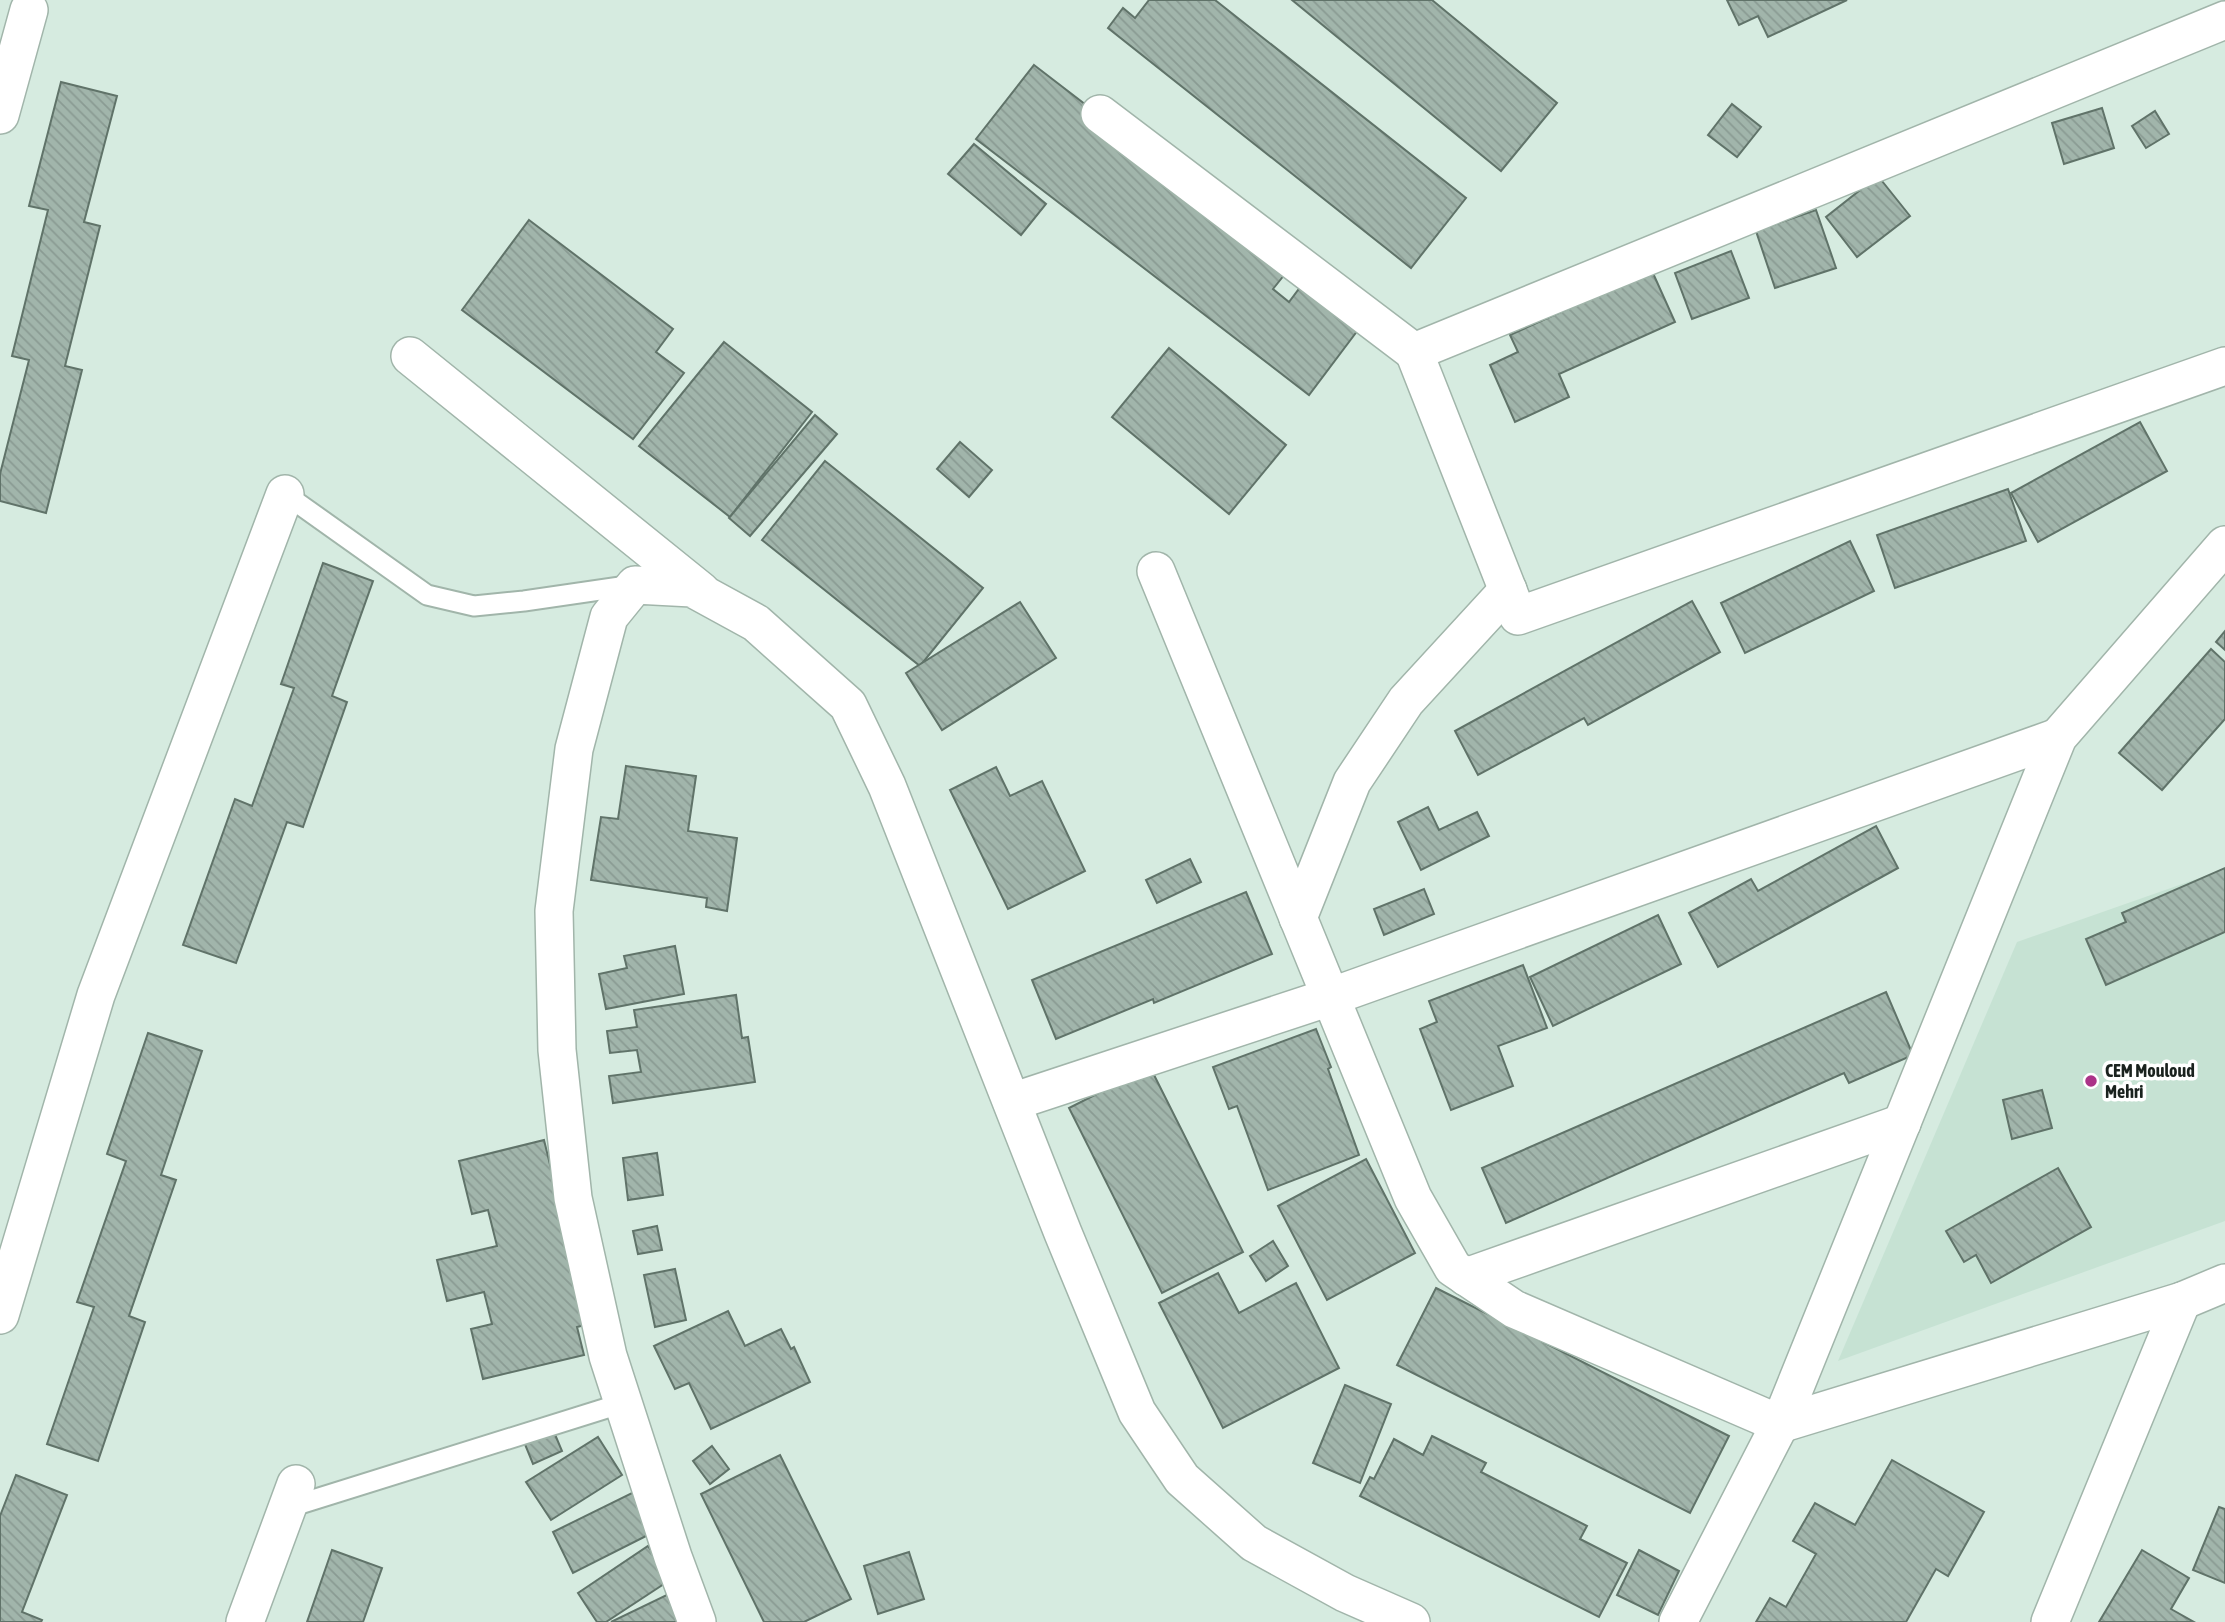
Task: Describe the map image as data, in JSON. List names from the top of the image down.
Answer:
{
  "places": ["CEM Mouloud Mehri"]
}
